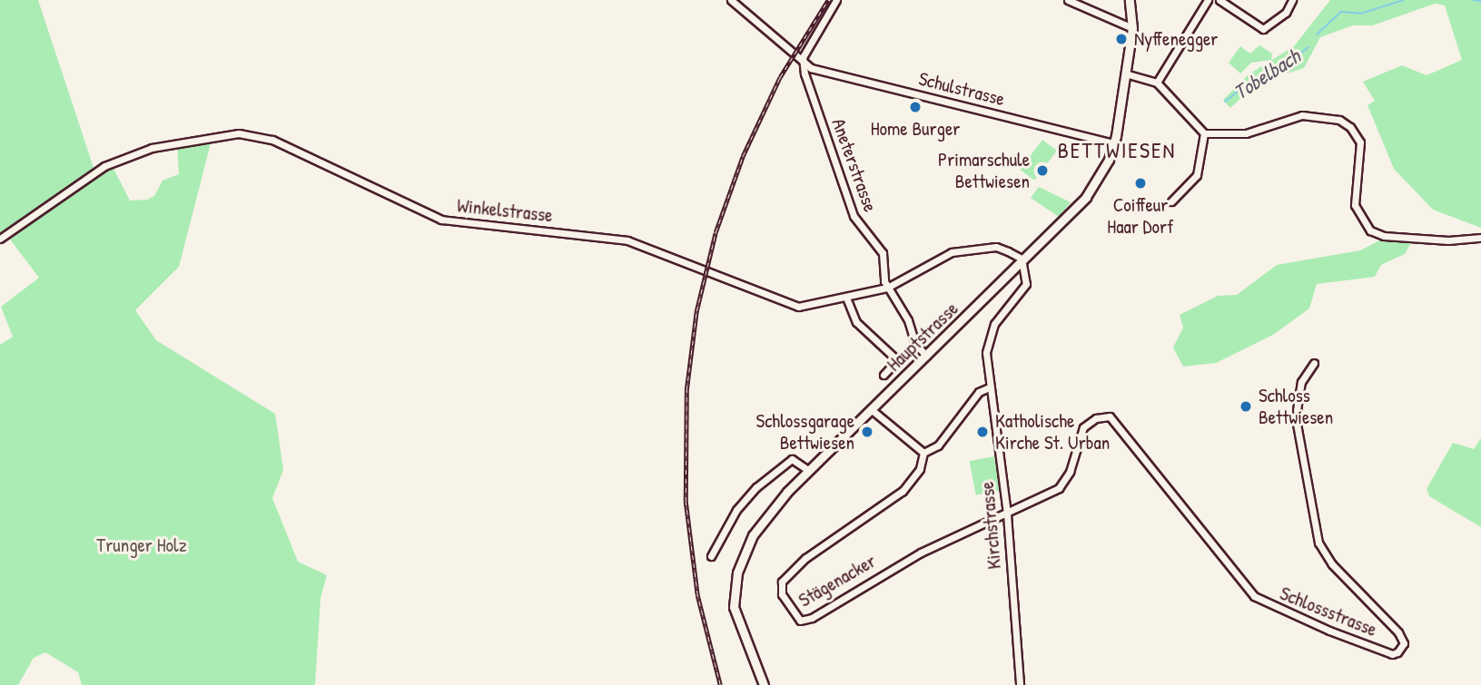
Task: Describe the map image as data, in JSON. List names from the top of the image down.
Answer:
{
  "streets": {
    "main road": ["Hauptstrasse"],
    "street": [
      "Schulstrasse",
      "Aneterstrasse",
      "Winkelstrasse",
      "Kirchstrasse",
      "Stägenacker",
      "Schlossstrasse"
    ]
  },
  "crossings": [
    ["Schulstrasse", "Aneterstrasse"],
    ["Schulstrasse", "Hauptstrasse"],
    ["Aneterstrasse", "Winkelstrasse"],
    ["Aneterstrasse", "Hauptstrasse"],
    ["Winkelstrasse", "Hauptstrasse"],
    ["Winkelstrasse", "Kirchstrasse"],
    ["Hauptstrasse", "Kirchstrasse"],
    ["Kirchstrasse", "Stägenacker"],
    ["Kirchstrasse", "Schlossstrasse"],
    ["Stägenacker", "Schlossstrasse"]
  ],
  "districts": ["BETTWIESEN"],
  "water": ["Tobelbach"],
  "parks": ["Trunger Holz"],
  "places": [
    "Nyffenegger",
    "Home Burger",
    "Primarschule Bettwiesen",
    "Coiffeur Haar Dorf",
    "Schloss Bettwiesen",
    "Schlossgarage Bettwiesen",
    "Katholische Kirche St. Urban"
  ]
}
